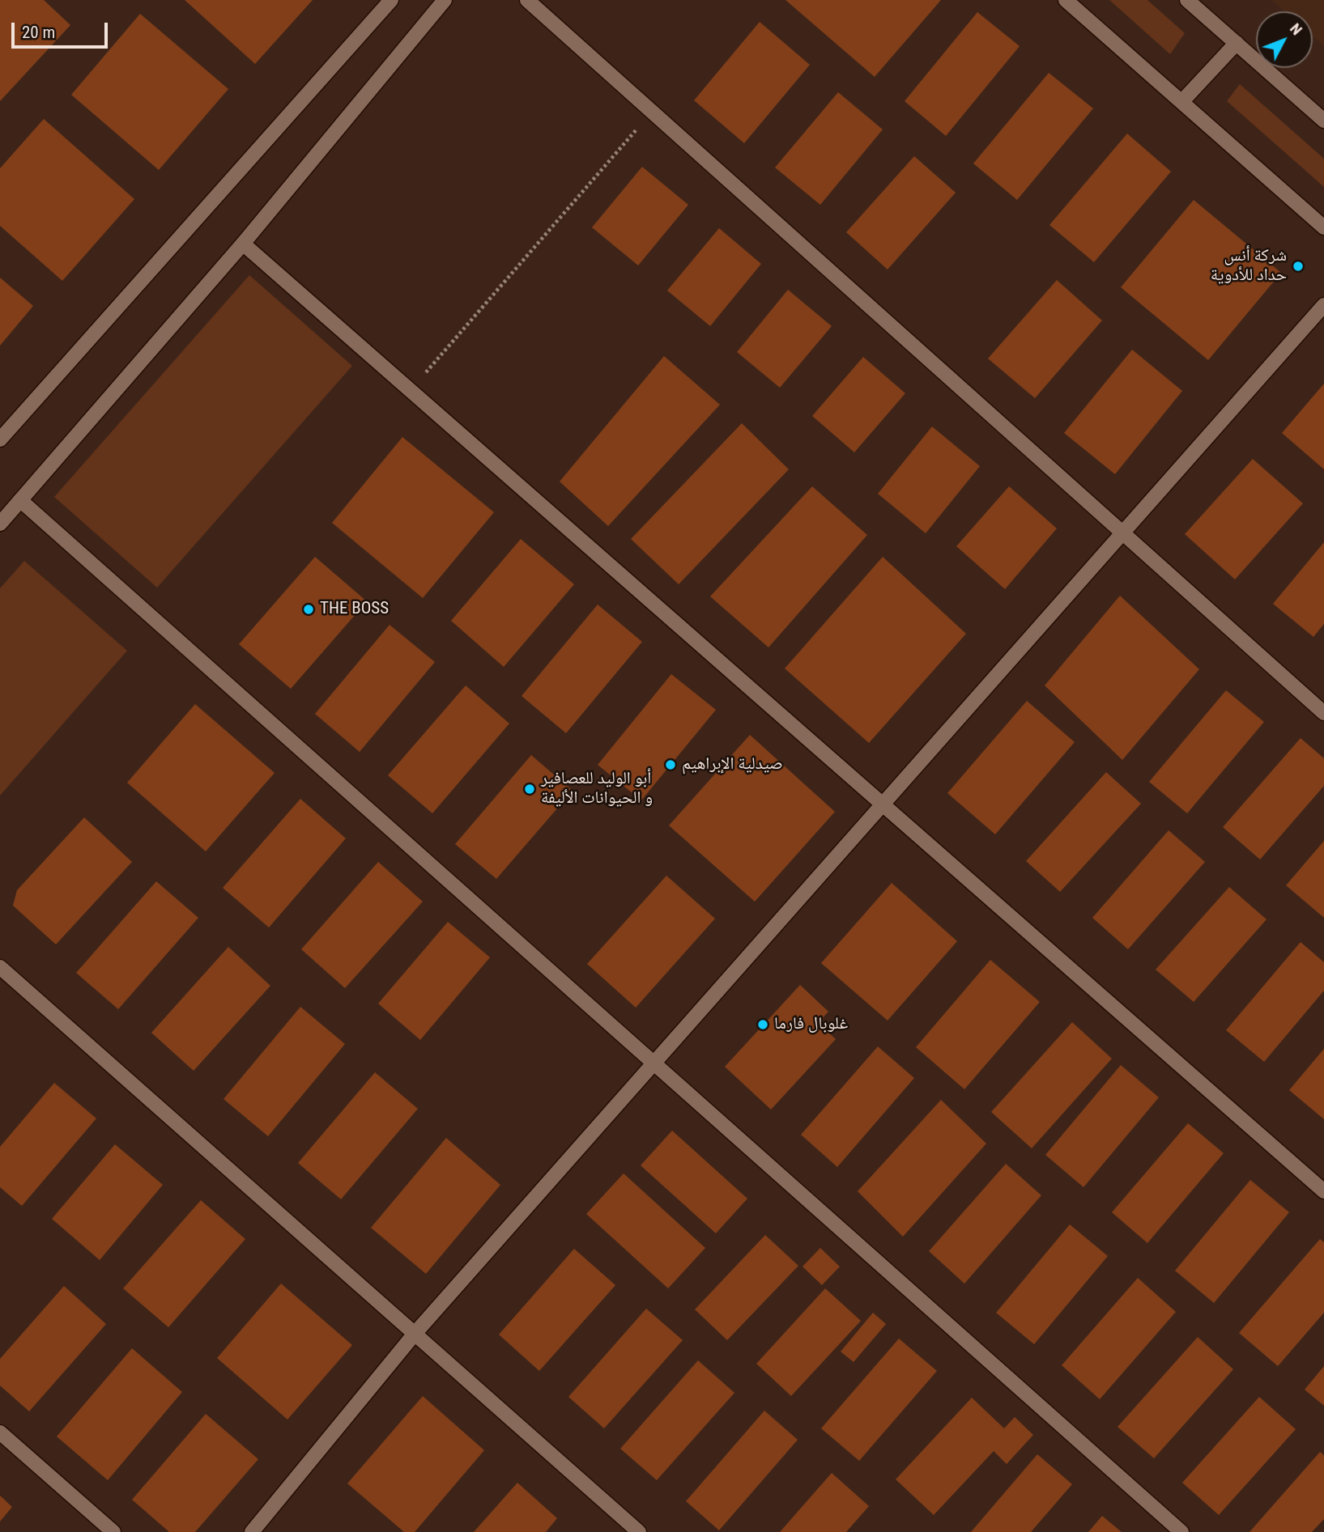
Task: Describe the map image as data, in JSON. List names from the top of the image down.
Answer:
{
  "places": [
    "شركة أنس حداد للأدوية",
    "THE BOSS",
    "صيدلية الإبراهيم",
    "أبو الوليد للعصافير و الحيوانات الأليفة",
    "غلوبال فارما"
  ],
  "scale_bar": "20 m",
  "north": "top right"
}
